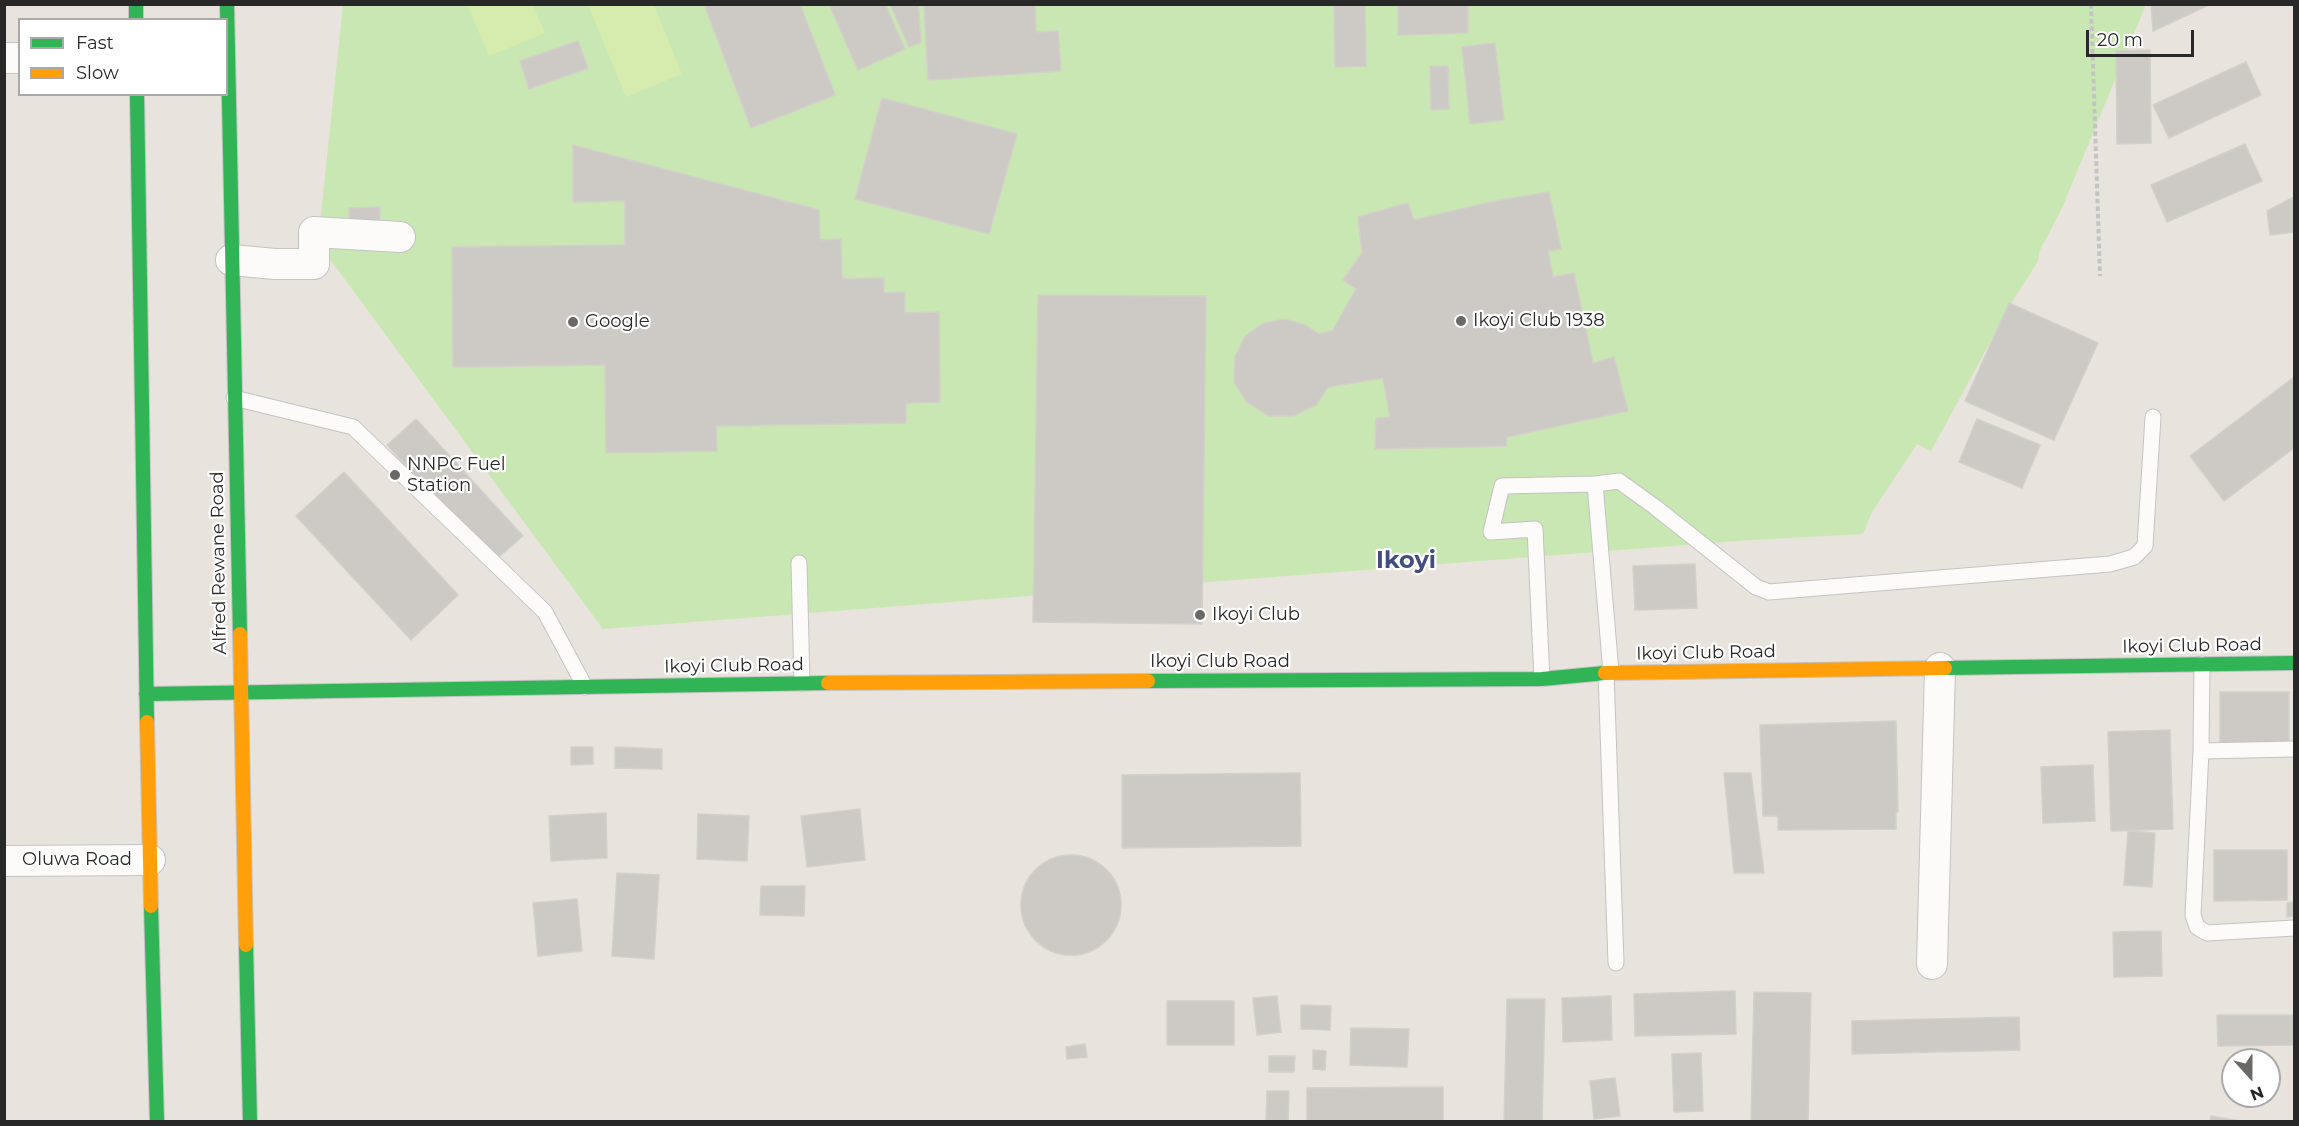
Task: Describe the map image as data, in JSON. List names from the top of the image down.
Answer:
{
  "streets": {
    "main road": ["Alfred Rewane Road", "Ikoyi Club Road"],
    "street": ["Oluwa Road"]
  },
  "crossings": [
    ["Alfred Rewane Road", "Ikoyi Club Road"]
  ],
  "districts": ["Ikoyi"],
  "places": [
    "Ikoyi Club 1938",
    "Google",
    "NNPC Fuel Station",
    "Ikoyi Club"
  ],
  "legend": ["Fast", "Slow"],
  "scale_bar": "20 m",
  "north": "bottom"
}
